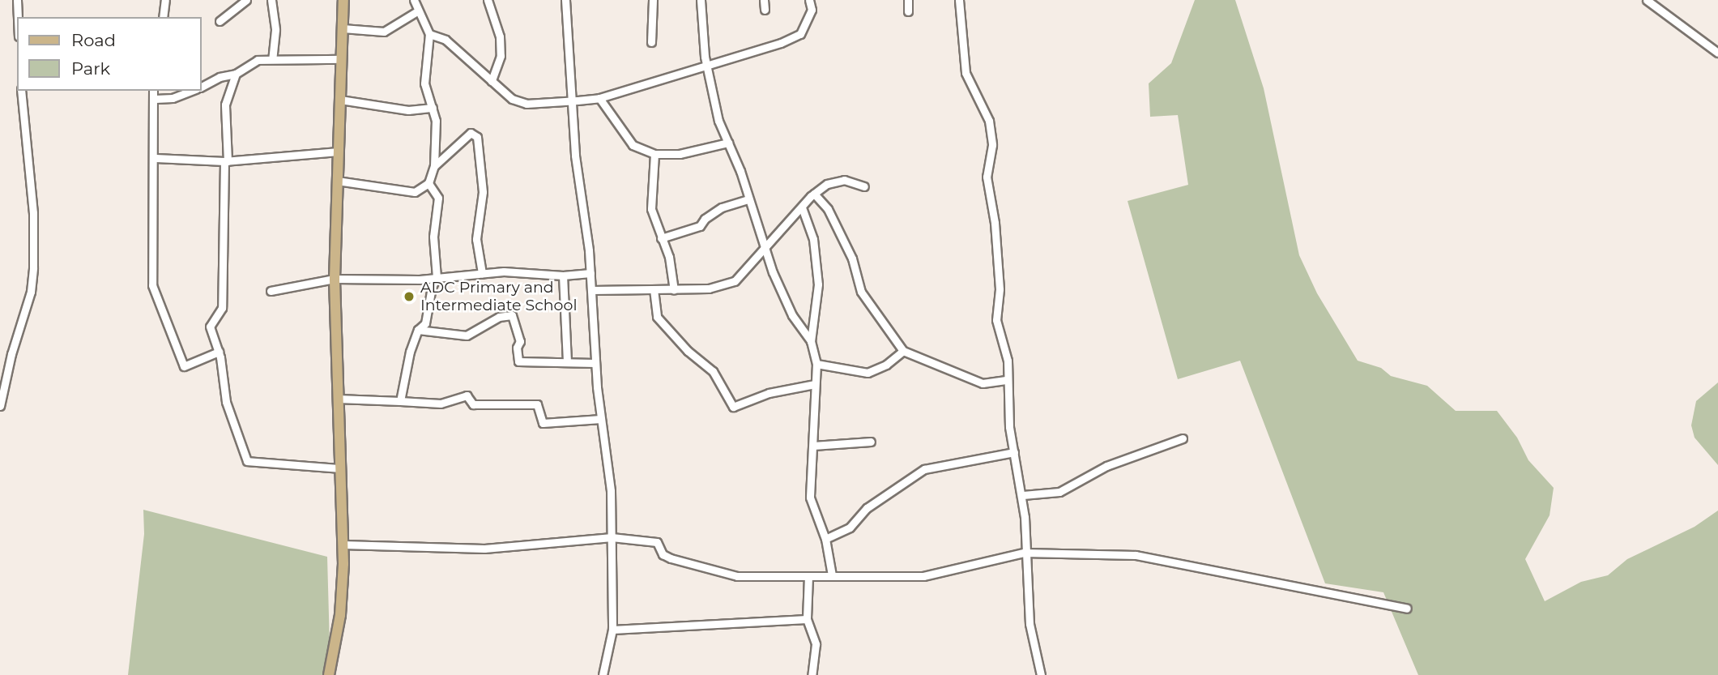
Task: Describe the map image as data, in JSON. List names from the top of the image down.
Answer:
{
  "places": ["ADC Primary and Intermediate School"],
  "legend": ["Road", "Park"]
}
